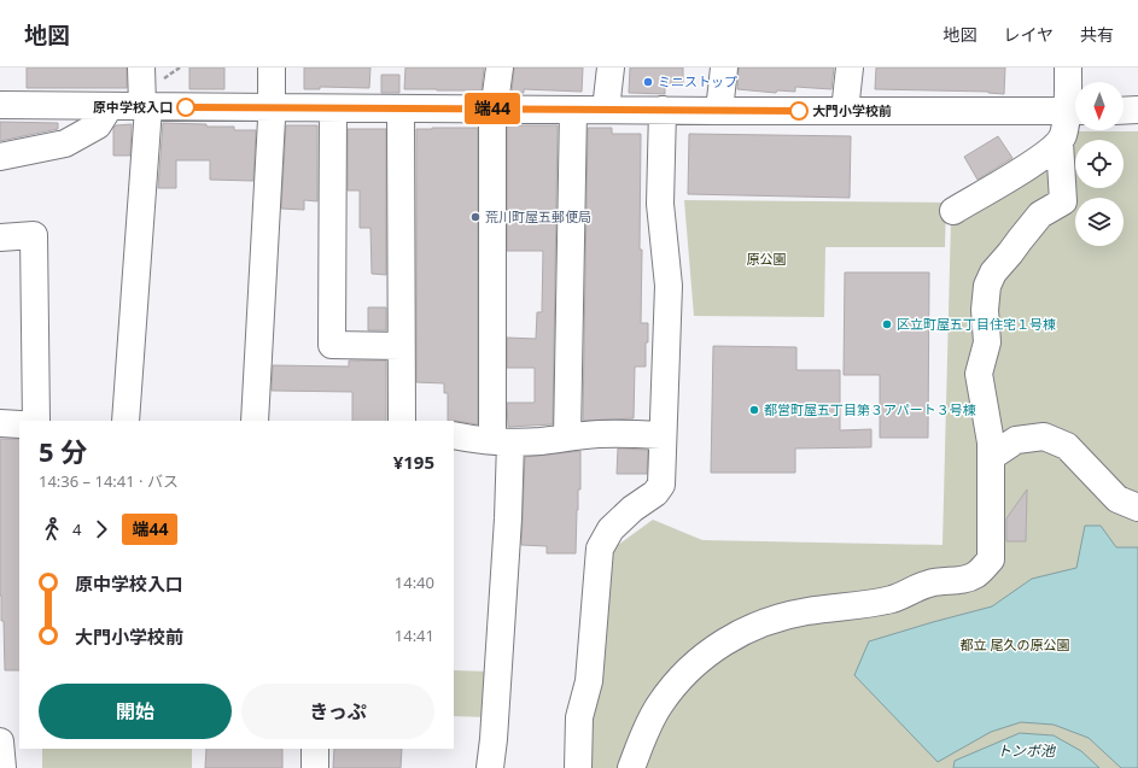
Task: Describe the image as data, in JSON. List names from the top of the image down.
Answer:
{
  "water": ["トンボ池"],
  "parks": ["原公園", "都立 尾久の原公園"],
  "places": [
    "ミニストップ",
    "原中学校入口",
    "大門小学校前",
    "荒川町屋五郵便局",
    "区立町屋五丁目住宅１号棟",
    "都営町屋五丁目第３アパート３号棟"
  ],
  "lines": ["bus line 端44"],
  "north": "bottom",
  "page": {
    "header": "地図",
    "nav": ["地図", "レイヤ", "共有"],
    "on_map": "端44",
    "heading": ["5 分", "14:36 – 14:41 · バス", "¥195"],
    "legs": ["4", "端44"],
    "list": [
      {
        "name": "原中学校入口",
        "value": "14:40"
      },
      {
        "name": "大門小学校前",
        "value": "14:41"
      }
    ],
    "buttons": ["開始", "きっぷ"]
  }
}
